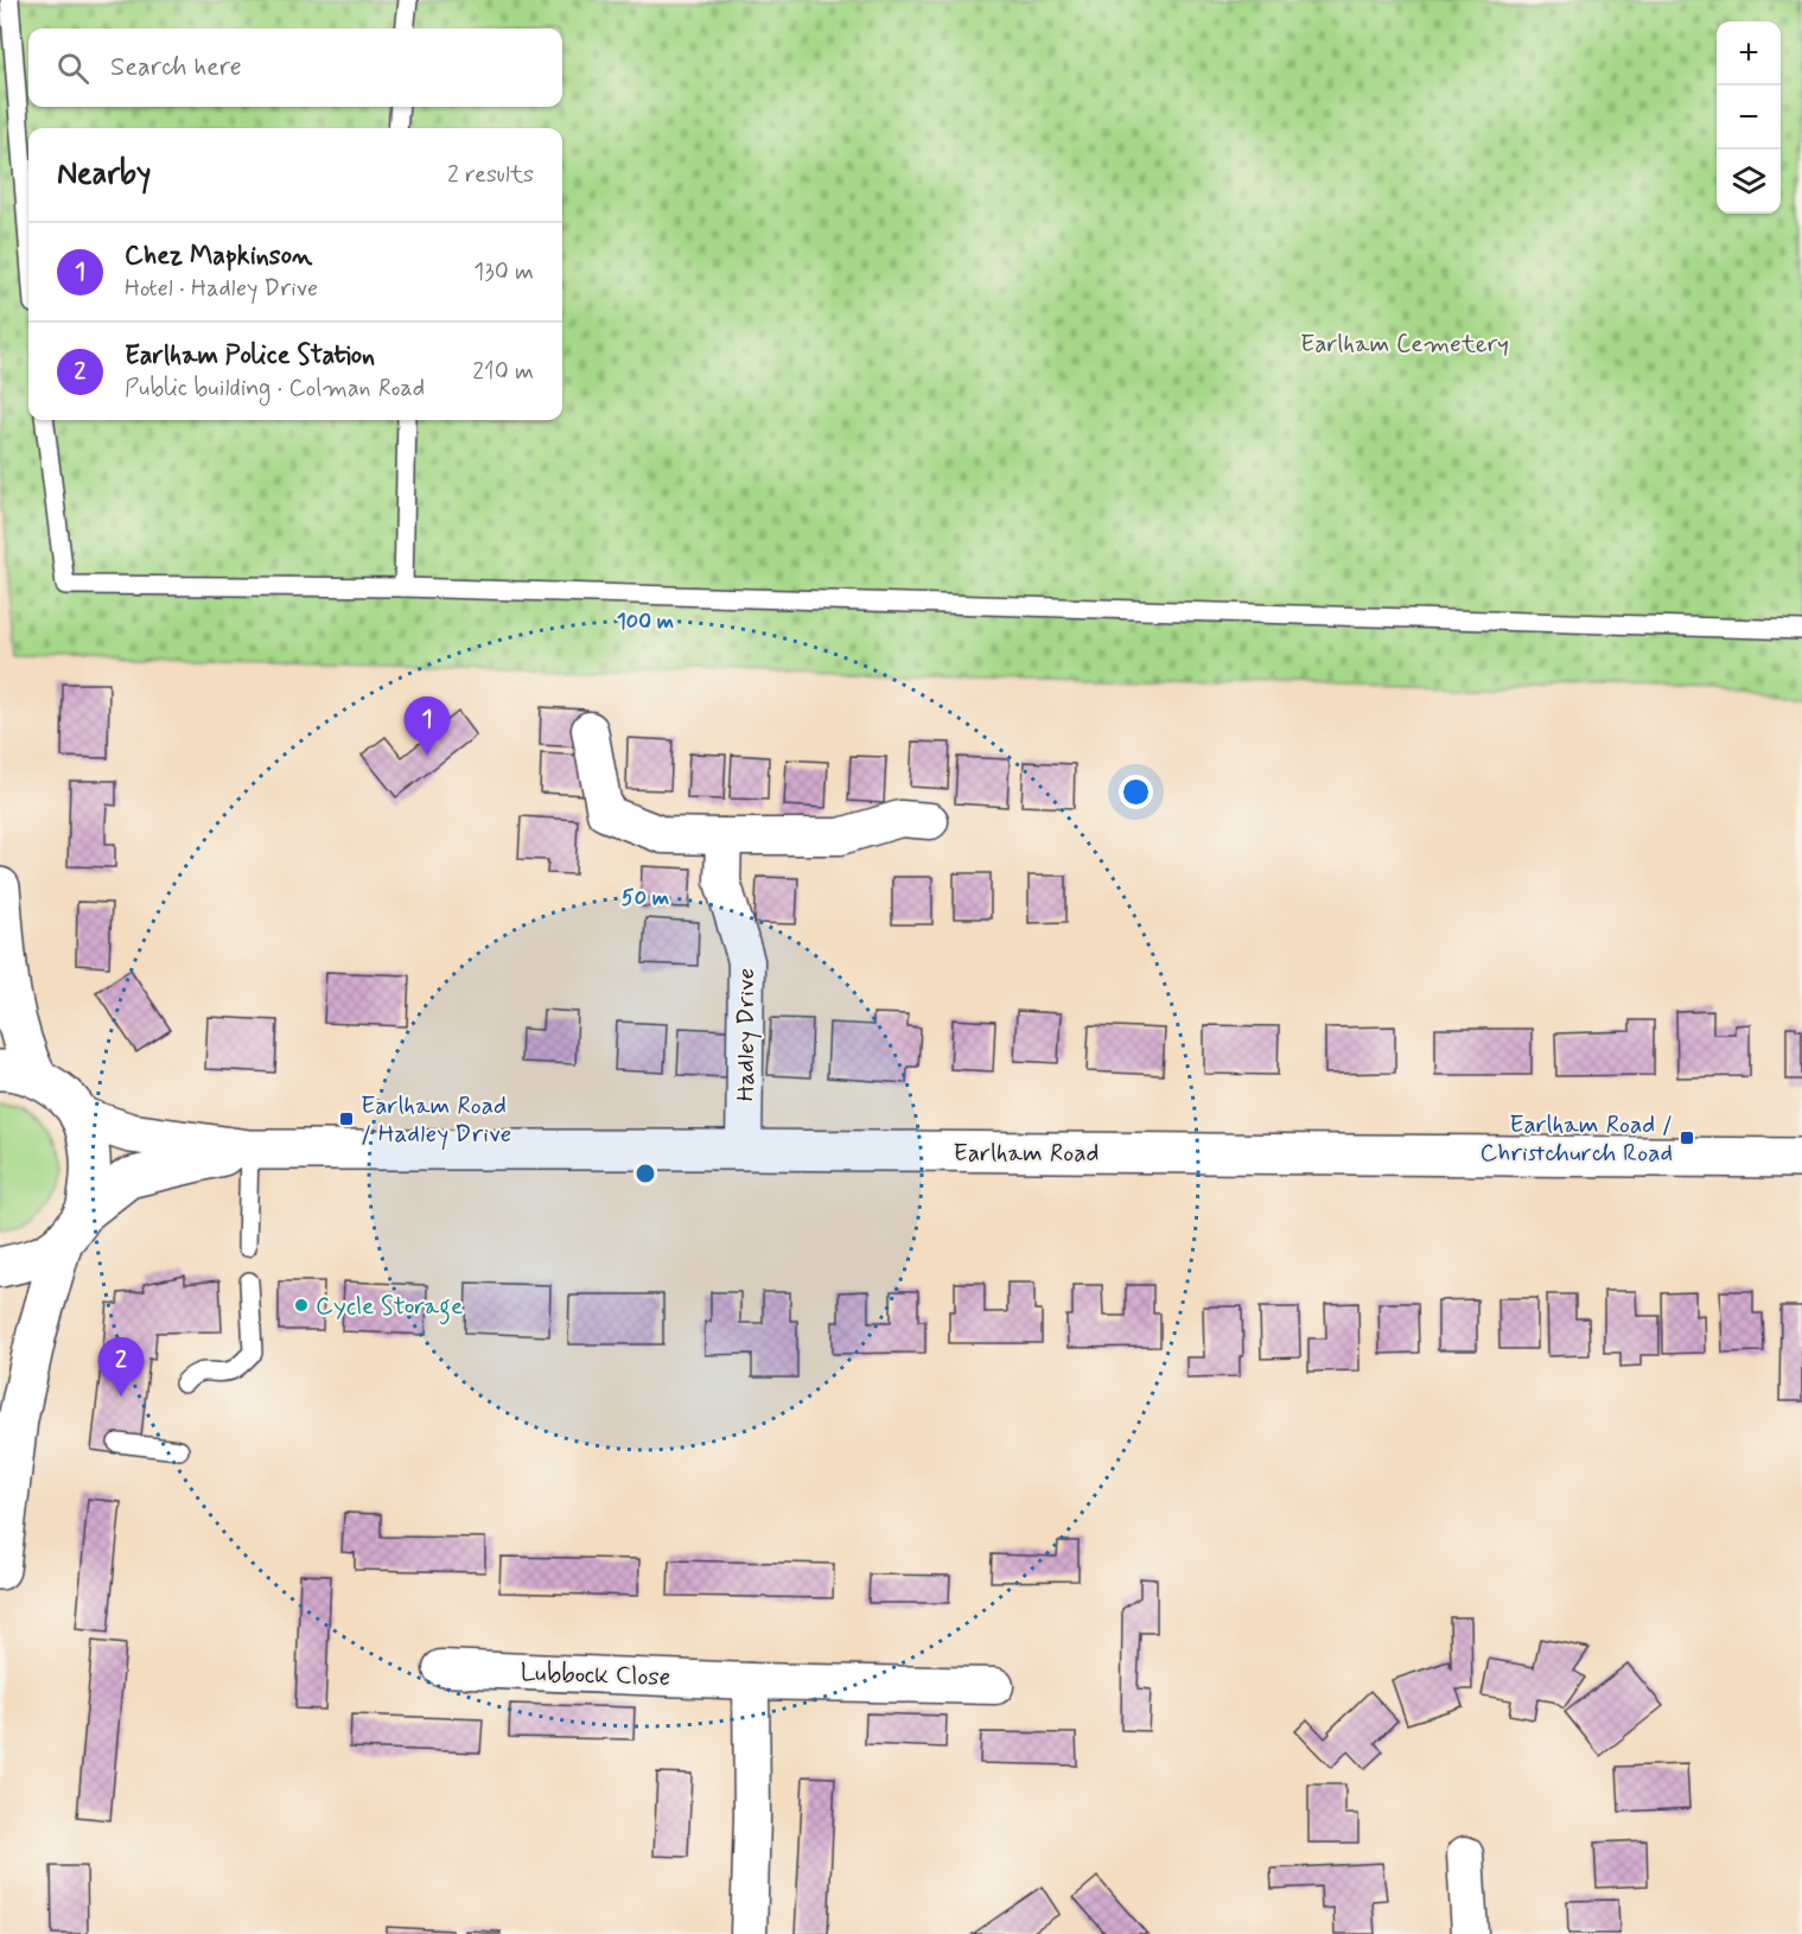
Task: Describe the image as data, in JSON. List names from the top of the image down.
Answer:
{
  "streets": {
    "main road": ["Earlham Road"],
    "street": ["Hadley Drive", "Lubbock Close"]
  },
  "crossings": [
    ["Hadley Drive", "Earlham Road"]
  ],
  "parks": ["Earlham Cemetery"],
  "places": {
    "transit": ["Earlham Road / Hadley Drive", "Earlham Road / Christchurch Road"],
    "other": ["Cycle Storage"]
  },
  "page": {
    "map_buttons": ["+", "−"],
    "search": "Search here",
    "heading": ["Nearby", "2 results"],
    "list": [
      {
        "mark": "1",
        "name": "Chez Mapkinson",
        "note": "Hotel · Hadley Drive",
        "value": "130 m"
      },
      {
        "mark": "2",
        "name": "Earlham Police Station",
        "note": "Public building · Colman Road",
        "value": "210 m"
      }
    ],
    "pins": ["1", "2"]
  },
  "rings": ["100 m", "50 m"]
}
